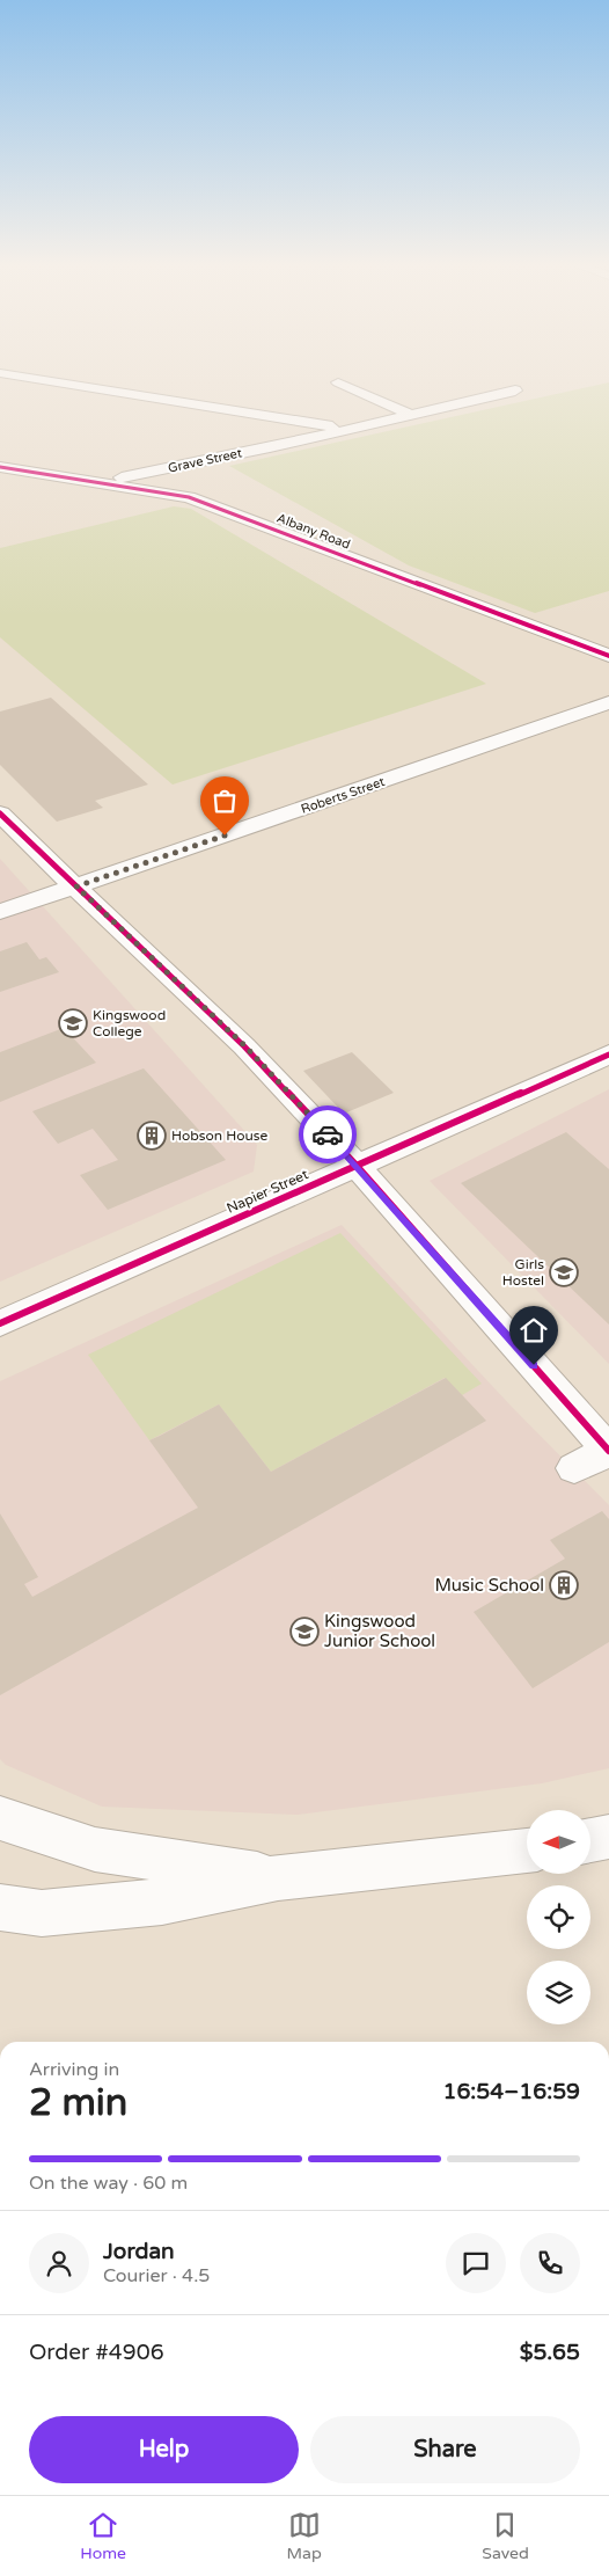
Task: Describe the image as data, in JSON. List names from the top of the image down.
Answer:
{
  "streets": {
    "street": [
      "Grave Street",
      "Albany Road",
      "Roberts Street",
      "Napier Street"
    ]
  },
  "crossings": [
    ["Grave Street", "Albany Road"]
  ],
  "places": {
    "school or university": ["Kingswood College", "Girls Hostel", "Kingswood Junior School"],
    "building": ["Hobson House", "Music School"]
  },
  "north": "left",
  "page": {
    "heading": ["2 min", "Arriving in", "16:54–16:59"],
    "panel": [
      "Jordan",
      "Courier · 4.5",
      "Order #4906",
      "$5.65"
    ],
    "bar": "On the way · 60 m",
    "buttons": ["Help", "Share"],
    "tabs": ["Home", "Map", "Saved"]
  }
}
